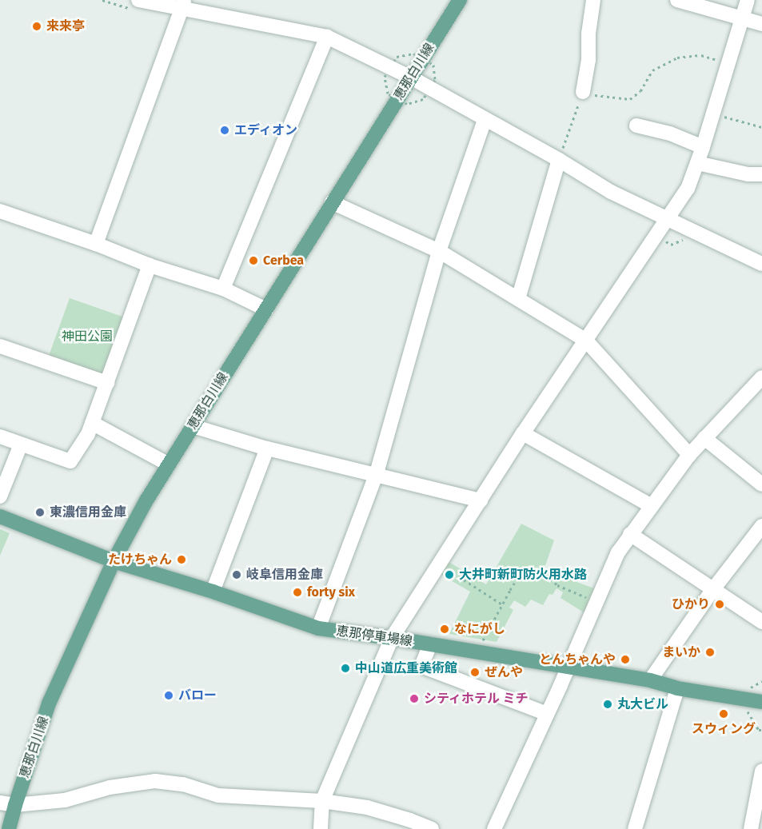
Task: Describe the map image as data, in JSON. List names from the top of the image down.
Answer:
{
  "streets": {
    "main road": ["恵那白川線", "恵那停車場線"]
  },
  "crossings": [
    ["恵那白川線", "恵那停車場線"]
  ],
  "parks": ["神田公園"],
  "places": [
    "来来亭",
    "エディオン",
    "Cerbea",
    "東濃信用金庫",
    "たけちゃん",
    "岐阜信用金庫",
    "大井町新町防火用水路",
    "forty six",
    "ひかり",
    "なにがし",
    "まいか",
    "とんちゃんや",
    "中山道広重美術館",
    "ぜんや",
    "バロー",
    "シティホテル ミチ",
    "丸大ビル",
    "スウィング"
  ]
}
